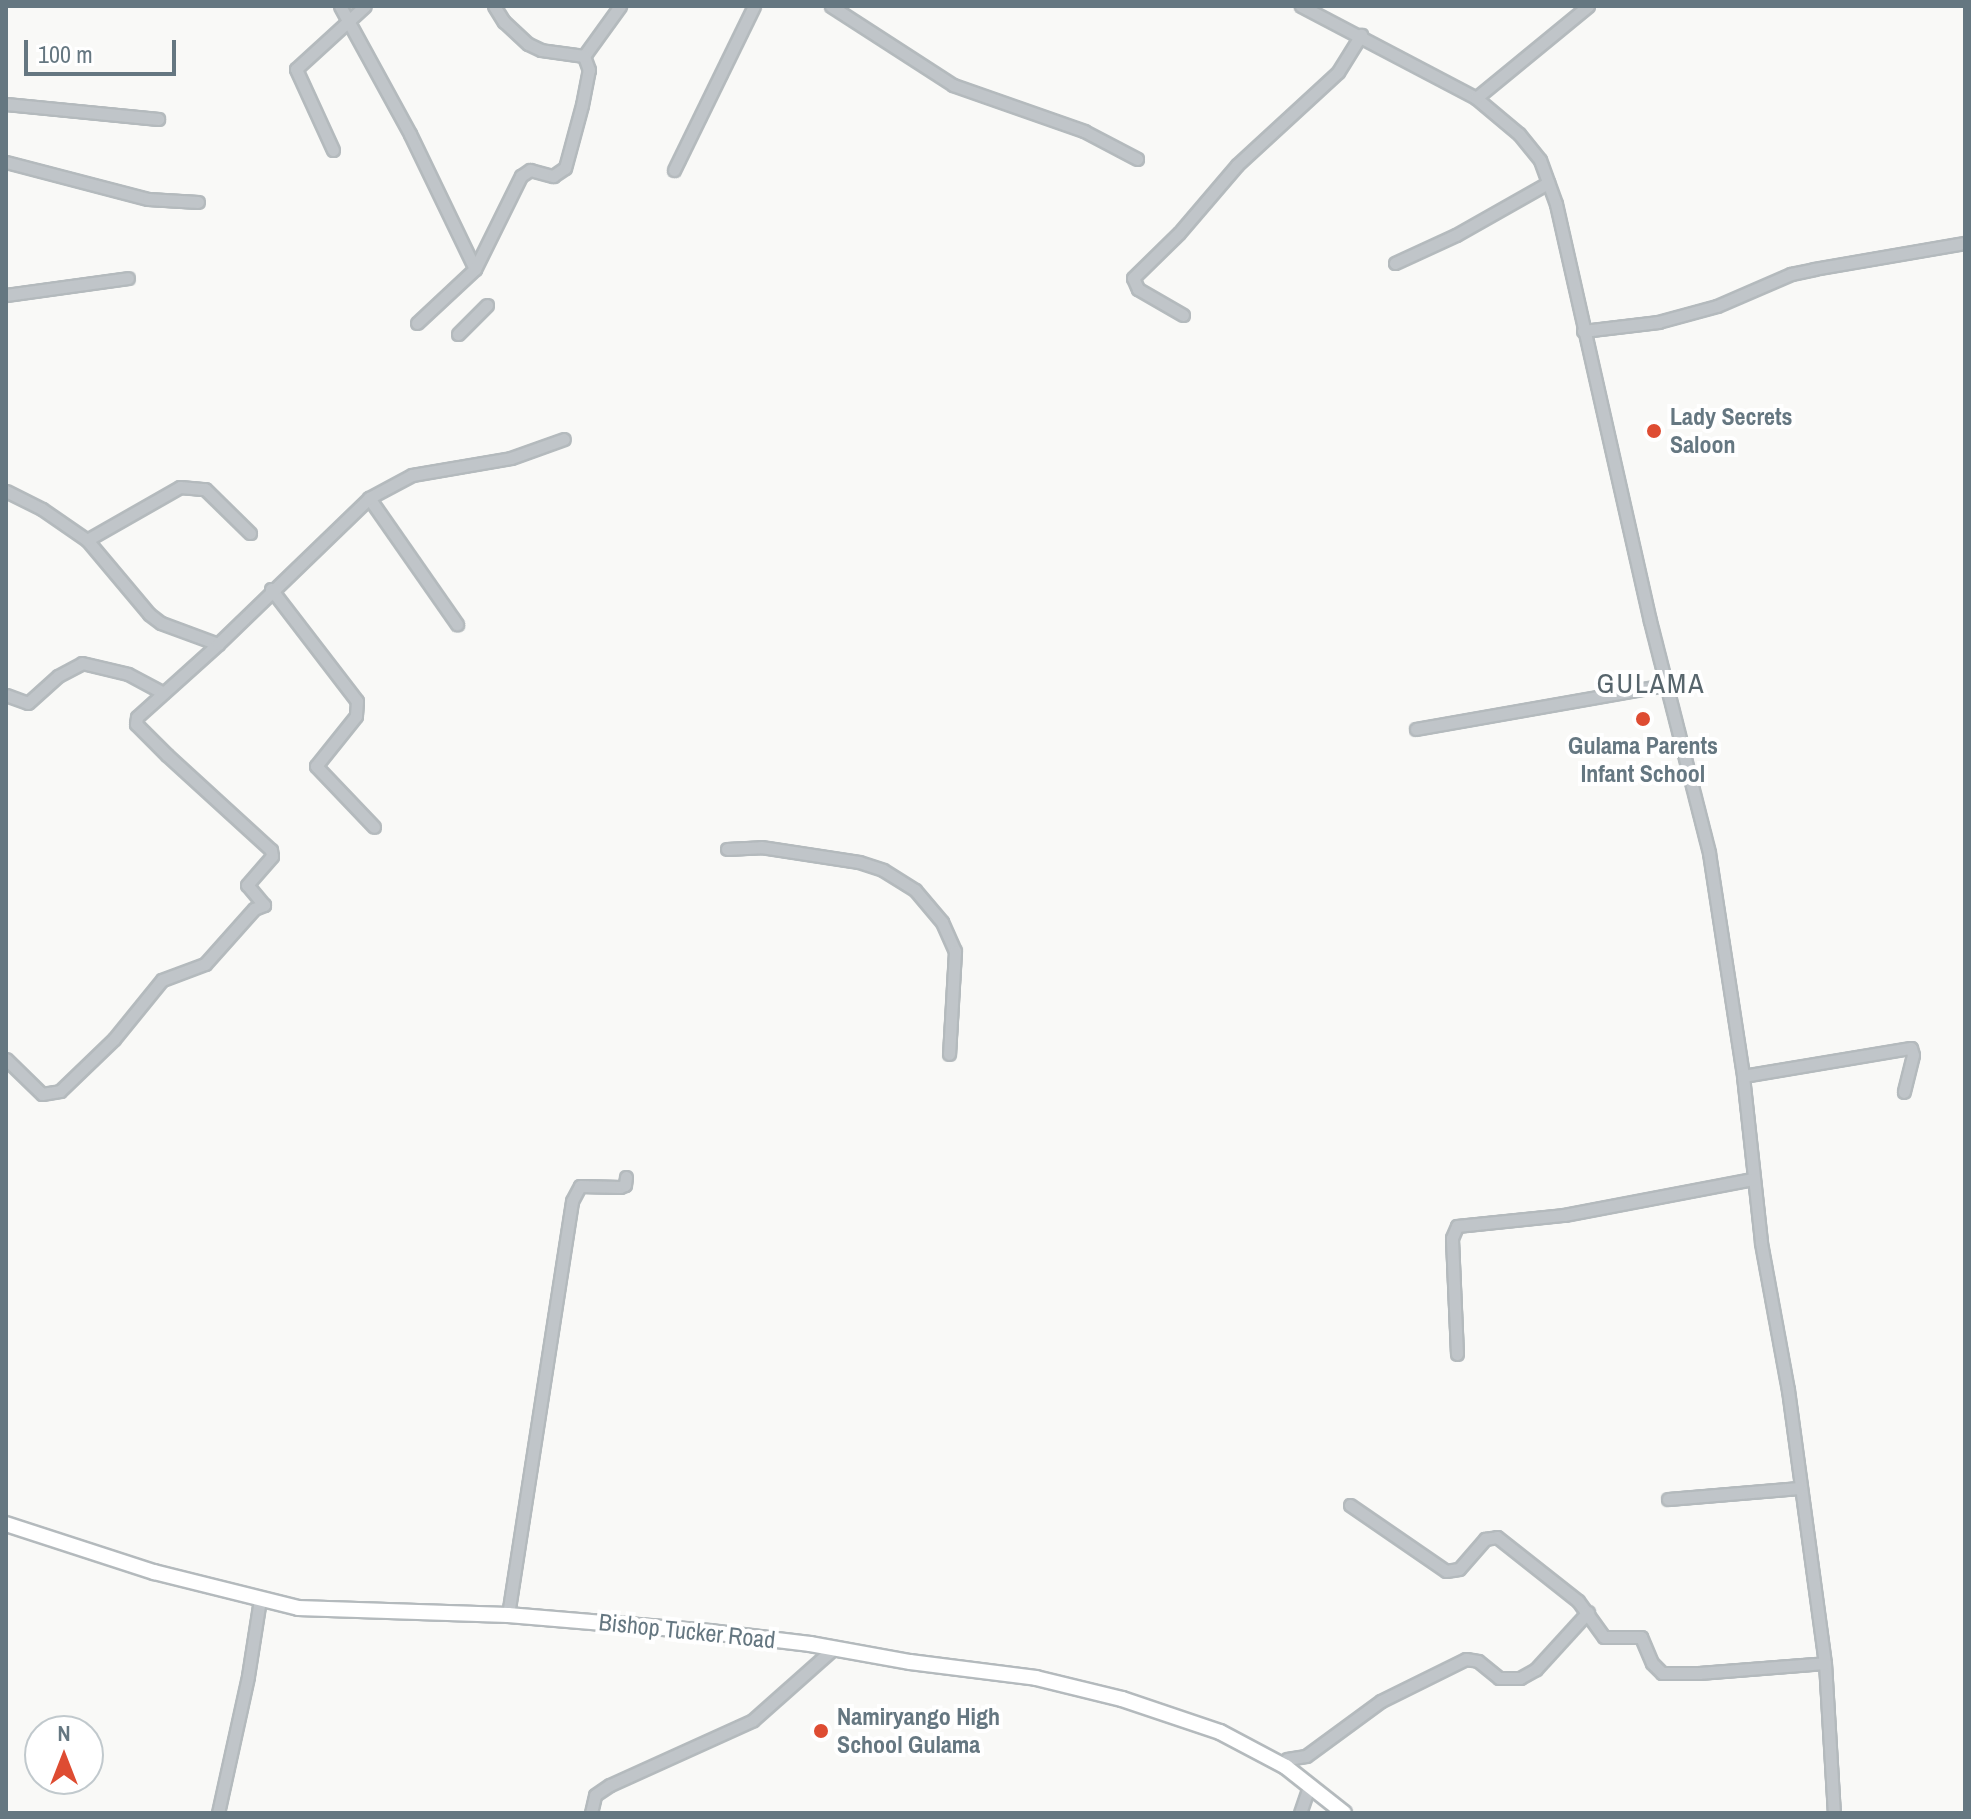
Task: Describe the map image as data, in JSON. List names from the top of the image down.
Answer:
{
  "streets": {
    "main road": ["Bishop Tucker Road"]
  },
  "districts": ["GULAMA"],
  "places": ["Lady Secrets Saloon", "Gulama Parents Infant School", "Namiryango High School Gulama"],
  "scale_bar": "100 m",
  "north": "top"
}
